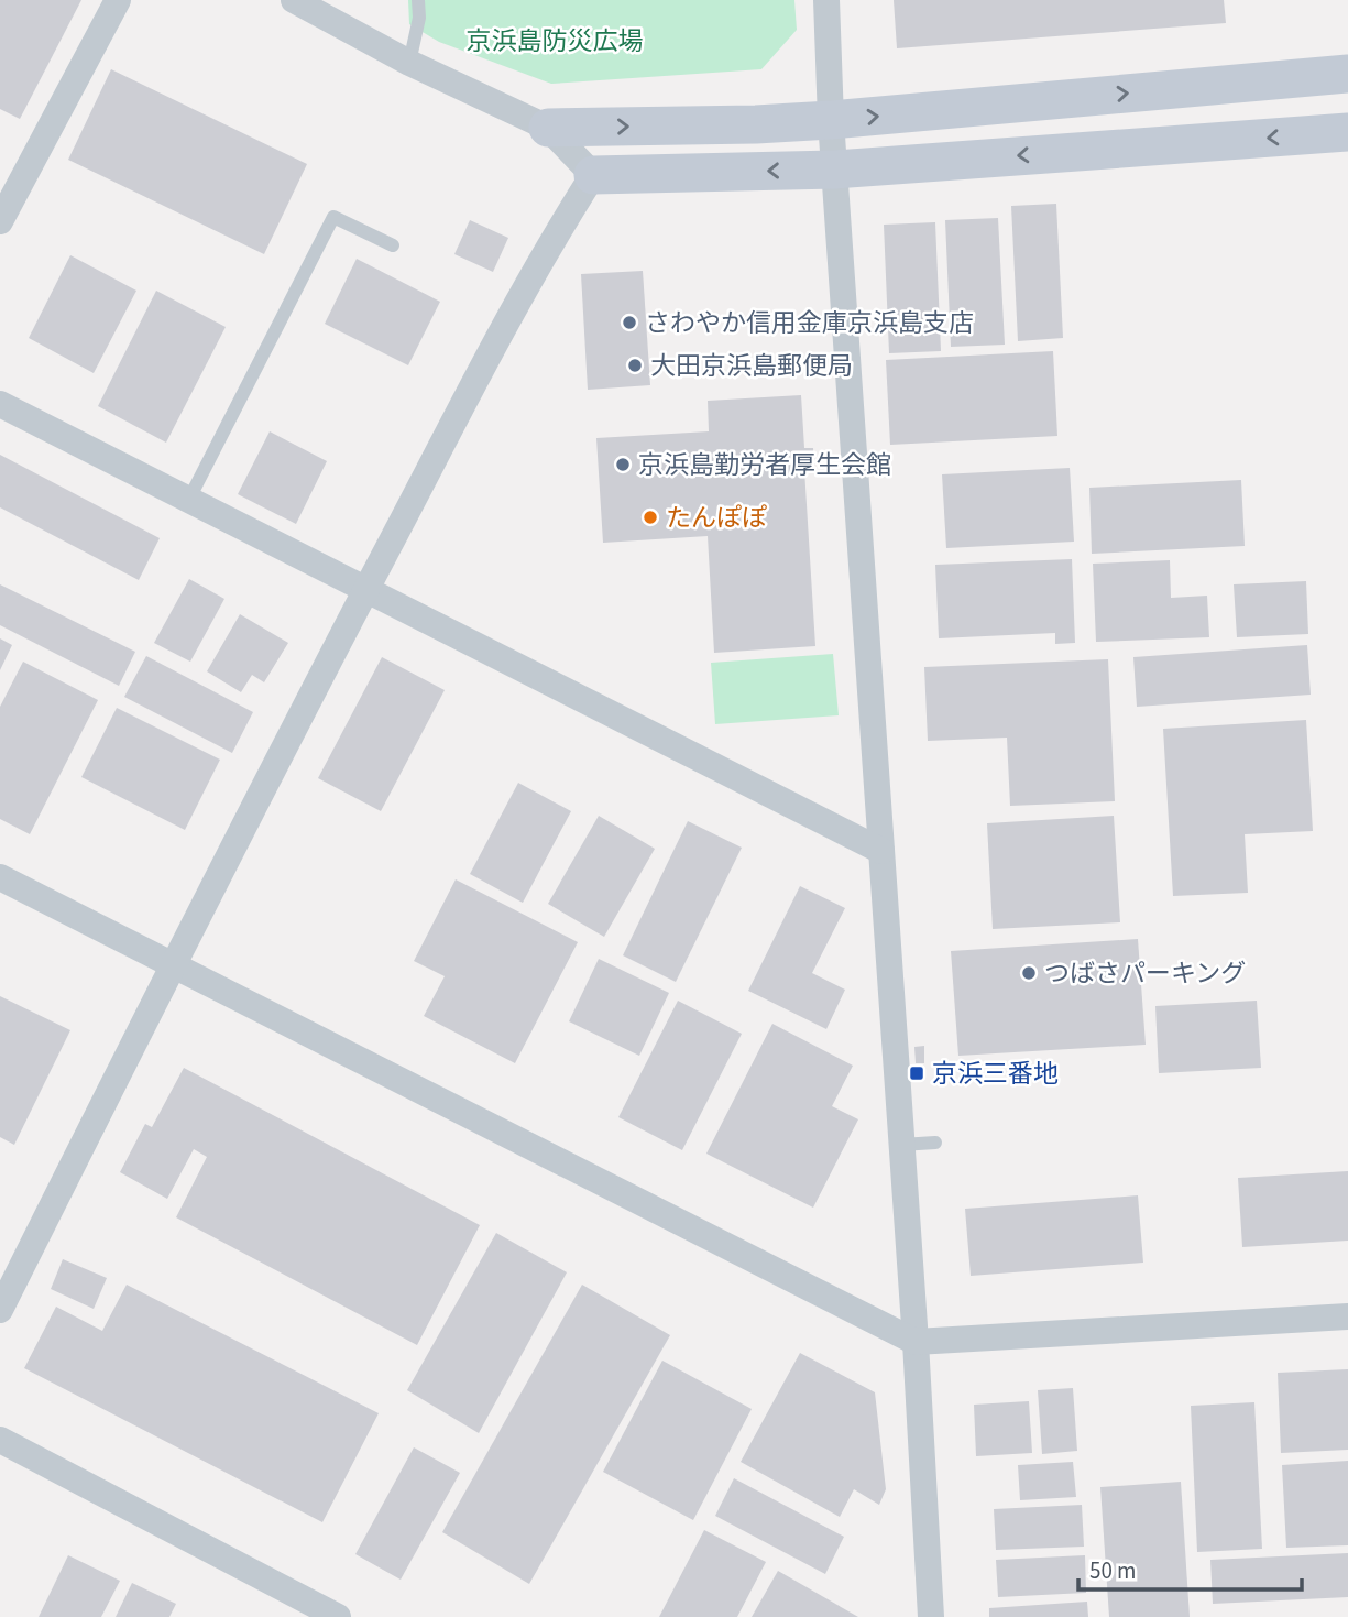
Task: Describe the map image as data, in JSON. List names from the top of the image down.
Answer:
{
  "parks": ["京浜島防災広場"],
  "places": {
    "other": [
      "さわやか信用金庫京浜島支店",
      "大田京浜島郵便局",
      "京浜島勤労者厚生会館",
      "たんぽぽ",
      "つばさパーキング"
    ],
    "transit": ["京浜三番地"]
  },
  "scale_bar": "50 m"
}
